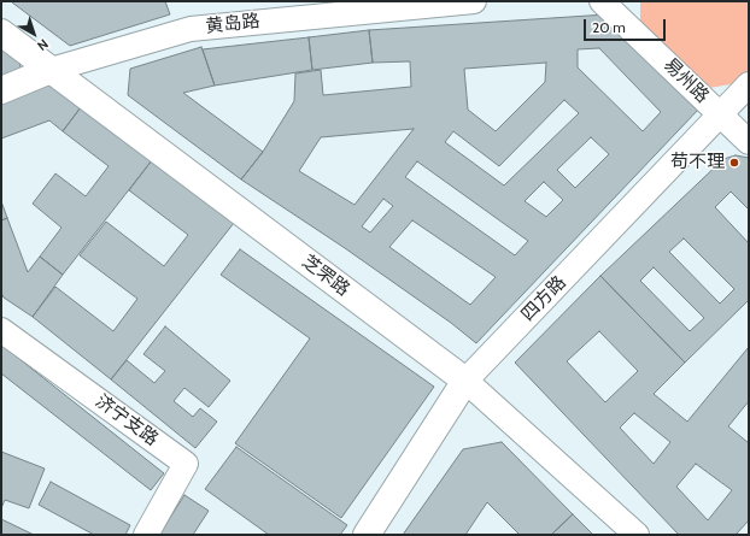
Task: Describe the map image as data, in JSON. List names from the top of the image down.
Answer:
{
  "streets": {
    "street": [
      "黄岛路",
      "易州路",
      "芝罘路",
      "四方路",
      "济宁支路"
    ]
  },
  "crossings": [
    ["黄岛路", "芝罘路"],
    ["易州路", "四方路"],
    ["芝罘路", "四方路"]
  ],
  "places": ["苟不理"],
  "scale_bar": "20 m",
  "north": "bottom right"
}
